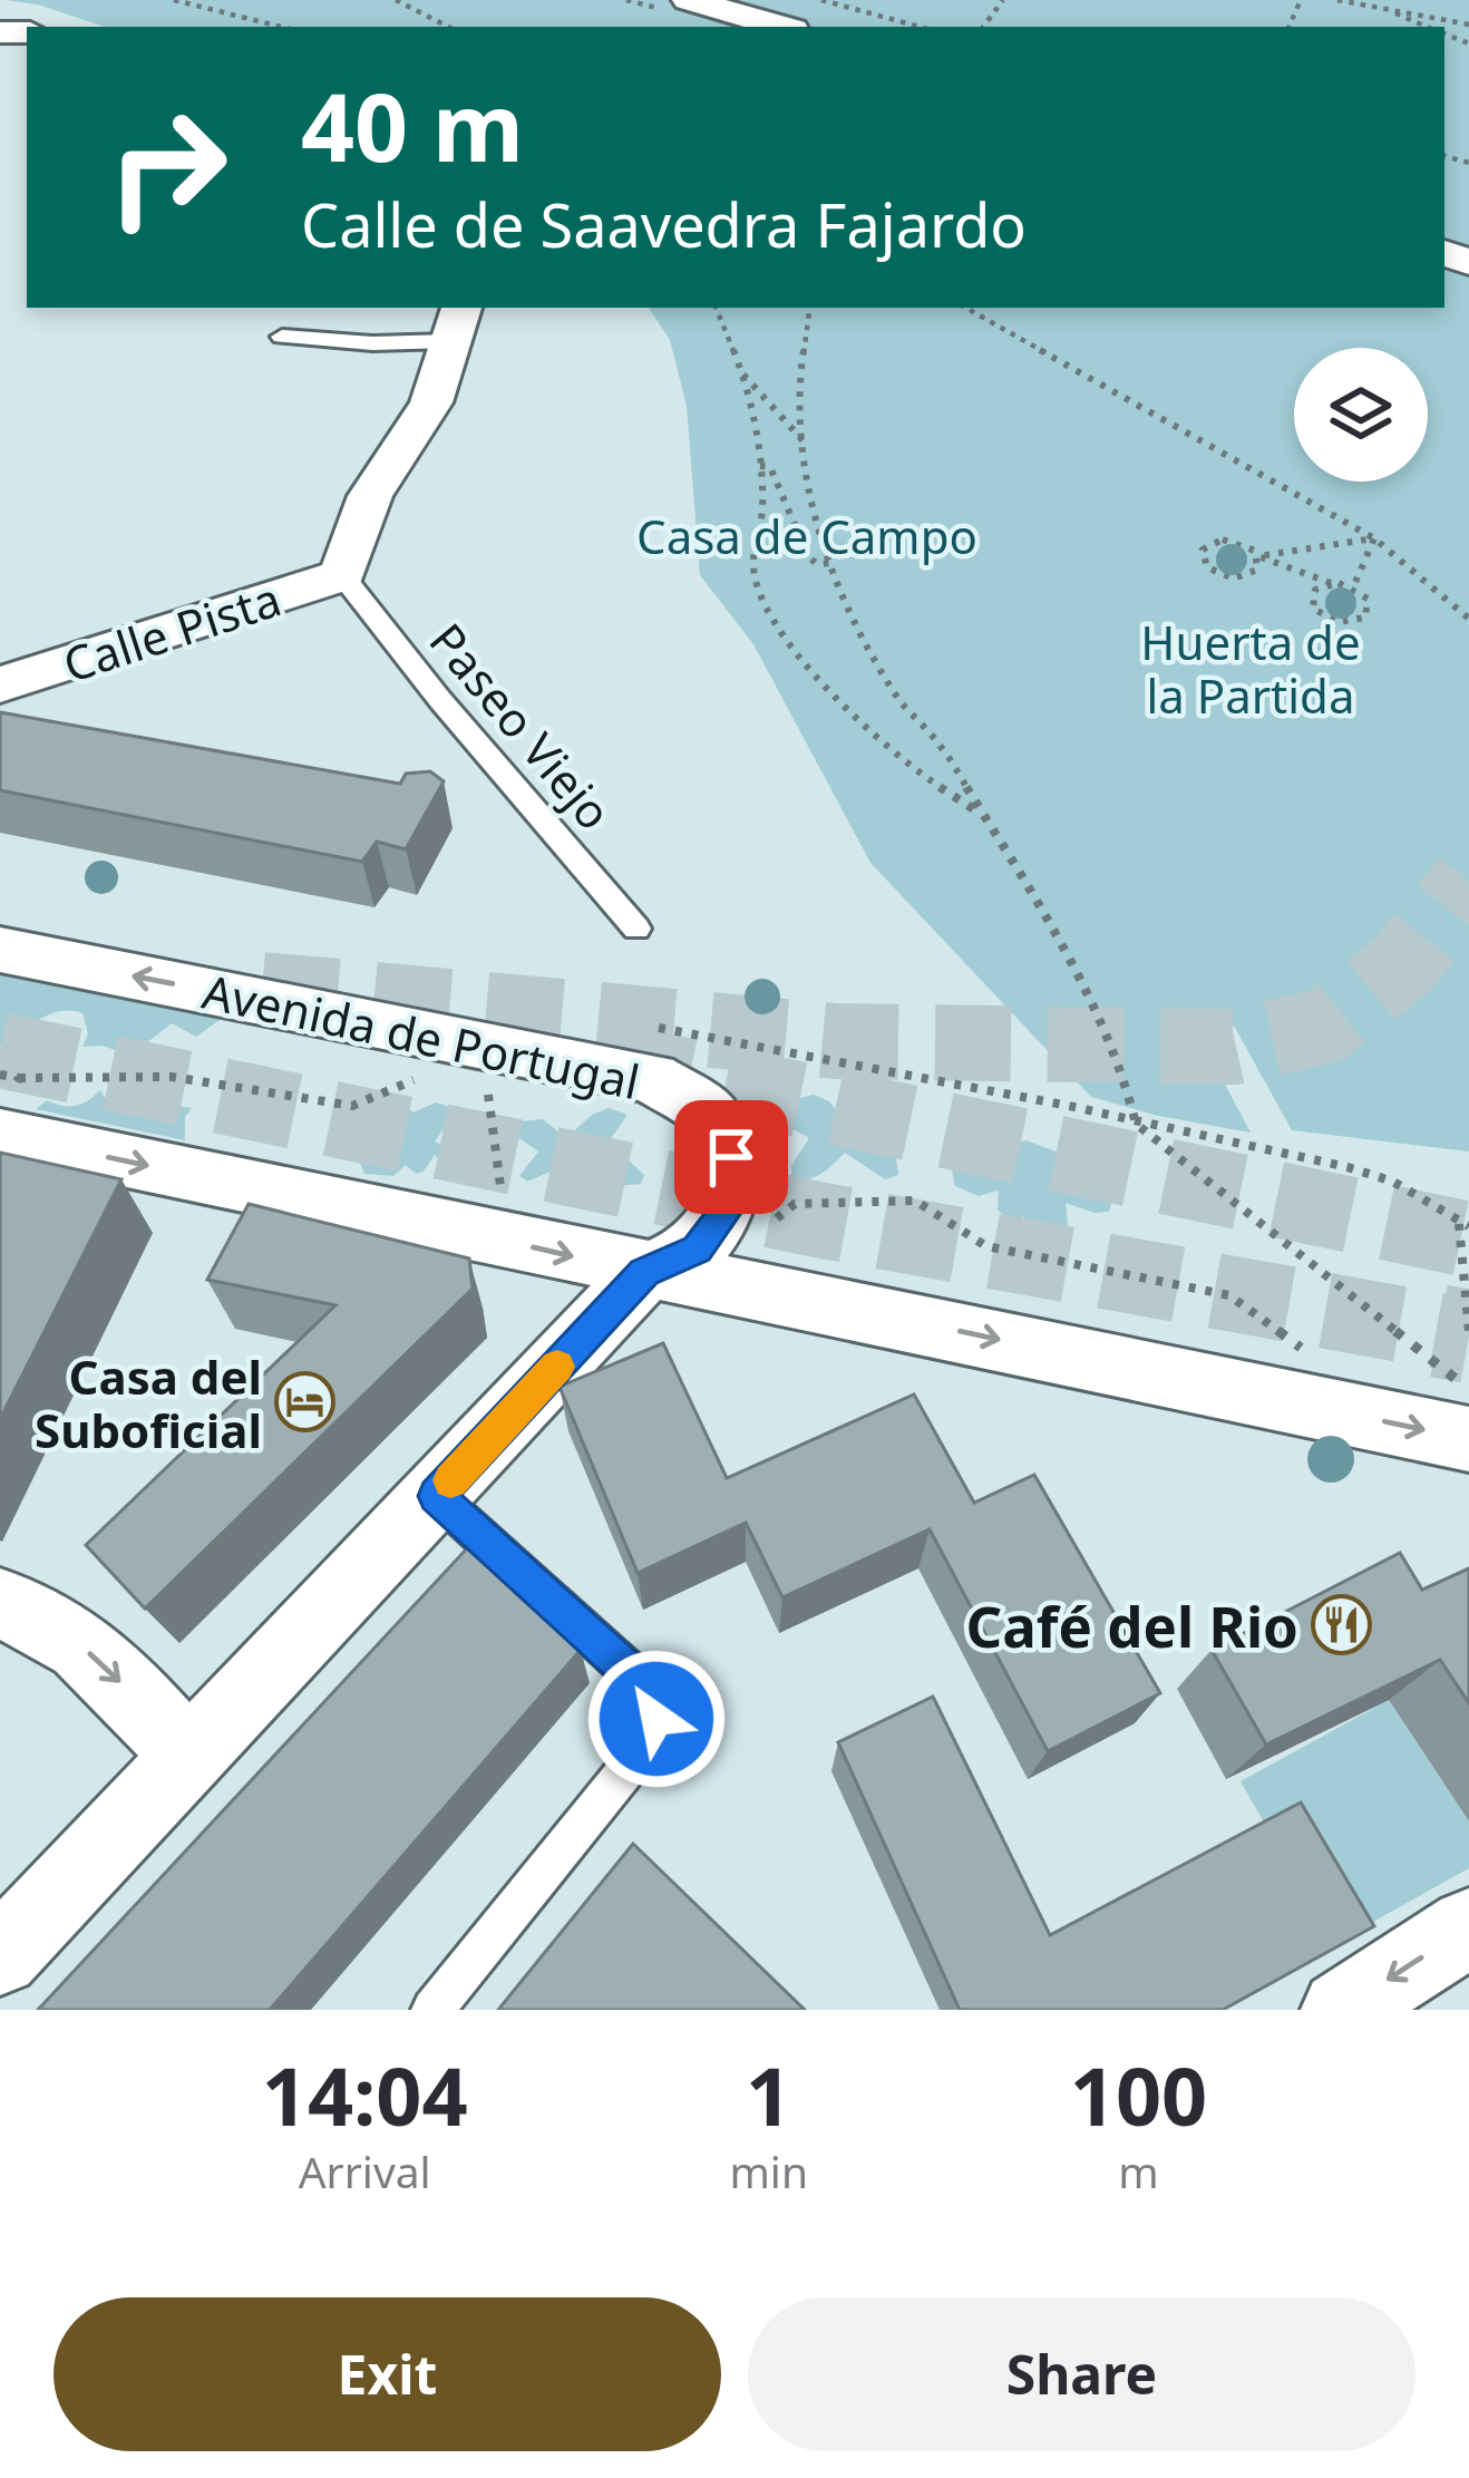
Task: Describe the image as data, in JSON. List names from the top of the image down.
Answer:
{
  "streets": {
    "street": ["Calle Pista", "Avenida de Portugal"],
    "lane": ["Paseo Viejo"]
  },
  "crossings": [
    ["Calle Pista", "Paseo Viejo"]
  ],
  "parks": ["Casa de Campo", "Huerta de la Partida"],
  "places": {
    "hotel": ["Casa del Suboficial"],
    "restaurant": ["Café del Rio"]
  },
  "page": {
    "turn": ["40 m", "Calle de Saavedra Fajardo"],
    "eta": [
      "14:04",
      "Arrival",
      "1",
      "min",
      "100",
      "m"
    ],
    "buttons": ["Exit", "Share"]
  }
}
